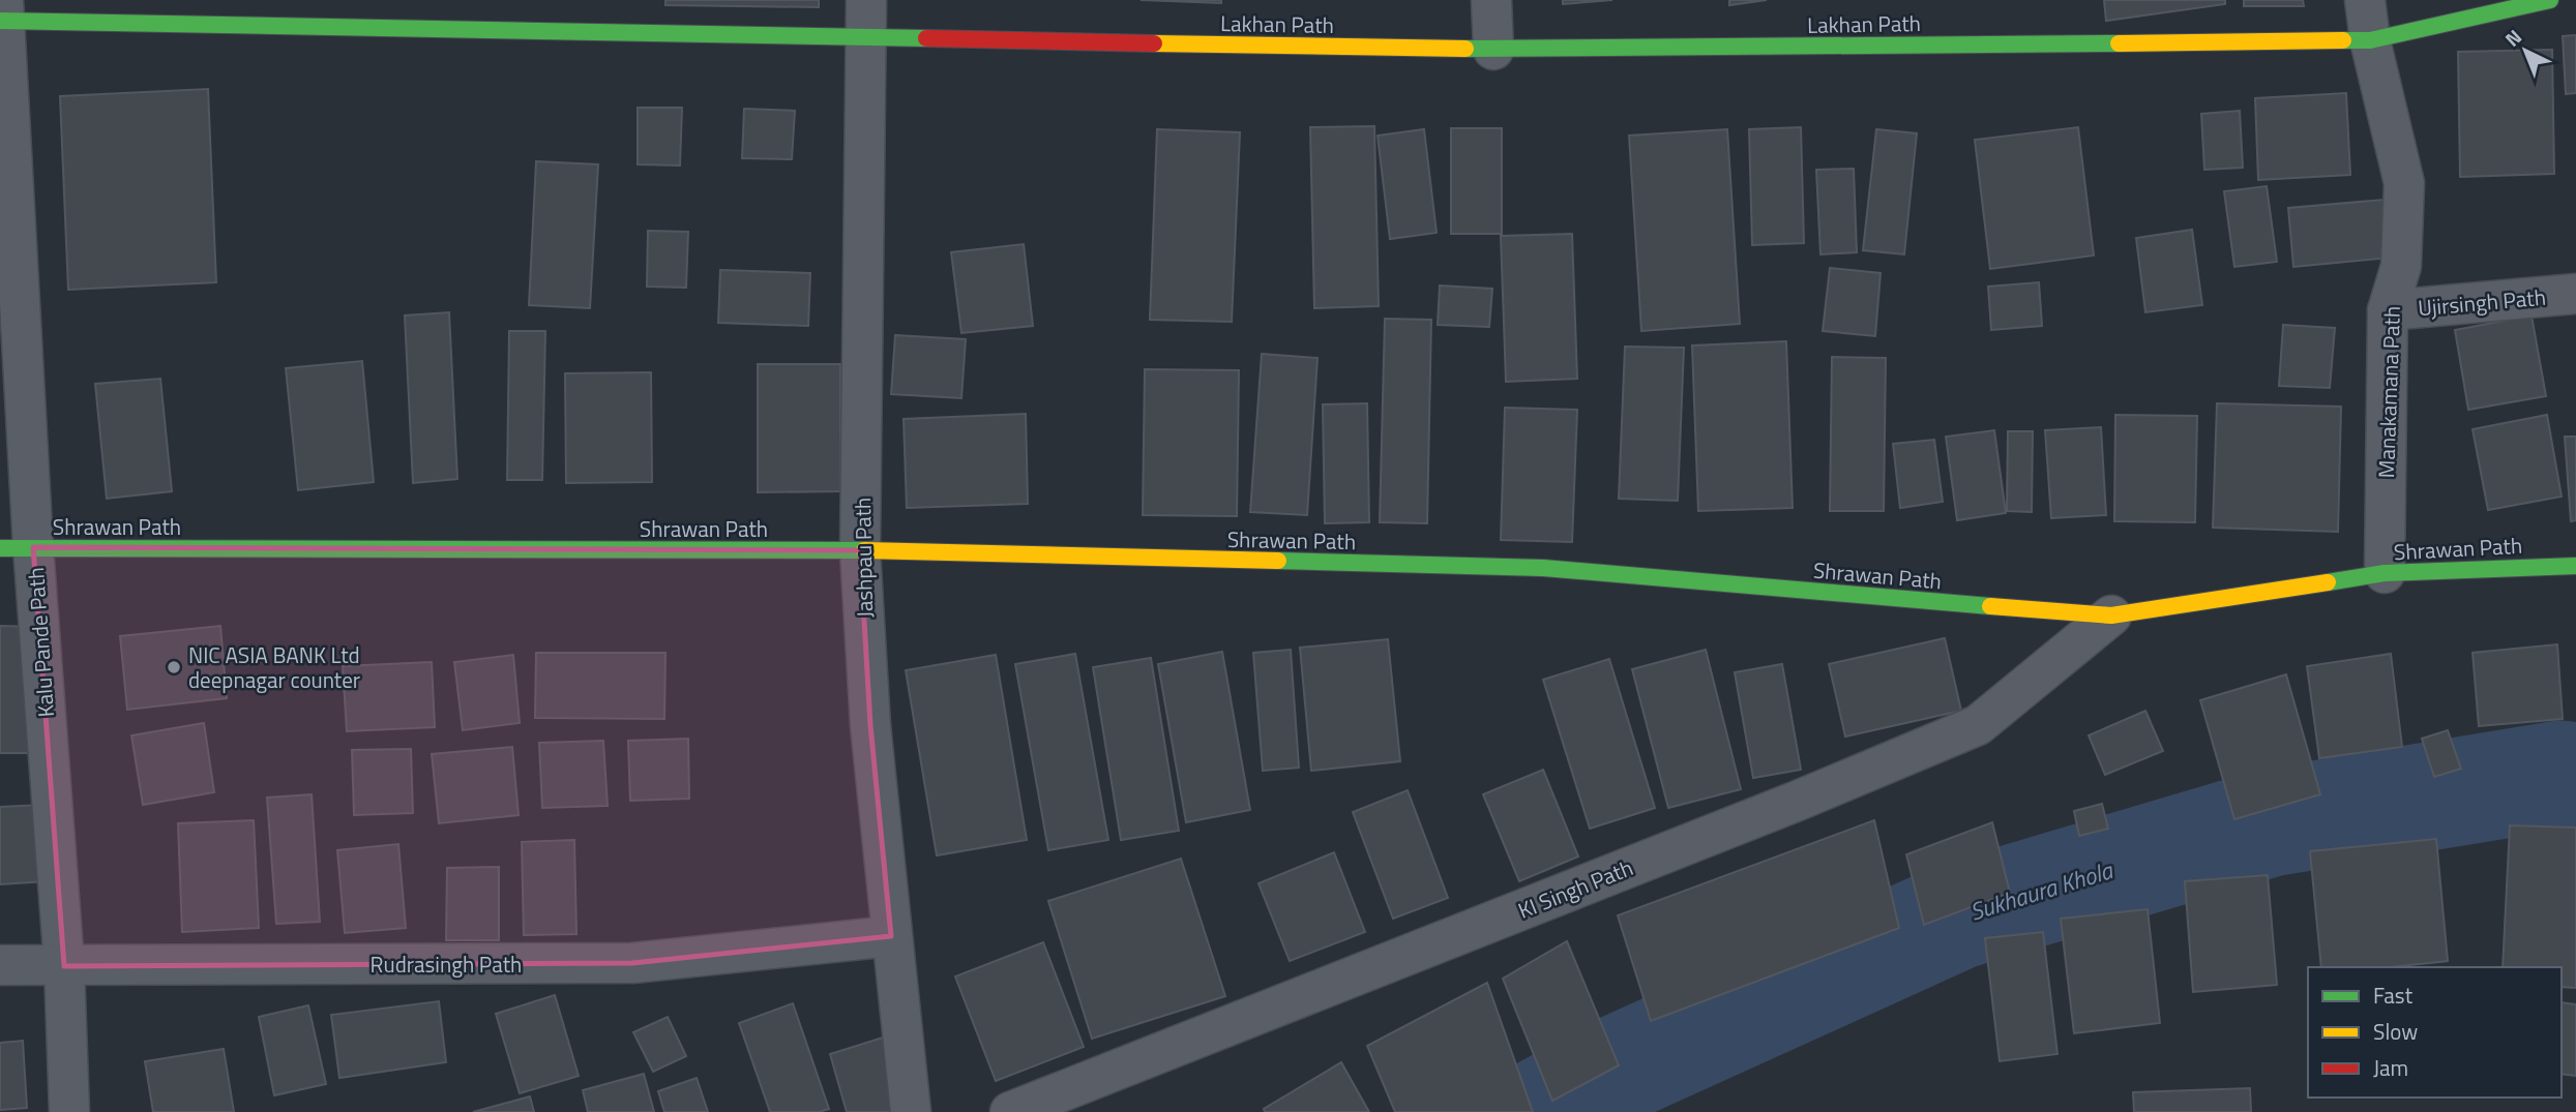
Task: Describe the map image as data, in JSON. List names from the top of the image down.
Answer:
{
  "streets": {
    "street": [
      "Lakhan Path",
      "Ujirsingh Path",
      "Manakamana Path",
      "Shrawan Path",
      "Jashpau Path",
      "Kalu Pande Path",
      "KI Singh Path",
      "Rudrasingh Path"
    ]
  },
  "crossings": [
    ["Lakhan Path", "Manakamana Path"],
    ["Lakhan Path", "Jashpau Path"],
    ["Lakhan Path", "Kalu Pande Path"],
    ["Ujirsingh Path", "Manakamana Path"],
    ["Manakamana Path", "Shrawan Path"],
    ["Shrawan Path", "Jashpau Path"],
    ["Shrawan Path", "Kalu Pande Path"],
    ["Shrawan Path", "KI Singh Path"],
    ["Jashpau Path", "Rudrasingh Path"],
    ["Kalu Pande Path", "Rudrasingh Path"]
  ],
  "water": ["Sukhaura Khola"],
  "places": ["NIC ASIA BANK Ltd deepnagar counter"],
  "legend": ["Fast", "Slow", "Jam"],
  "north": "top left"
}
